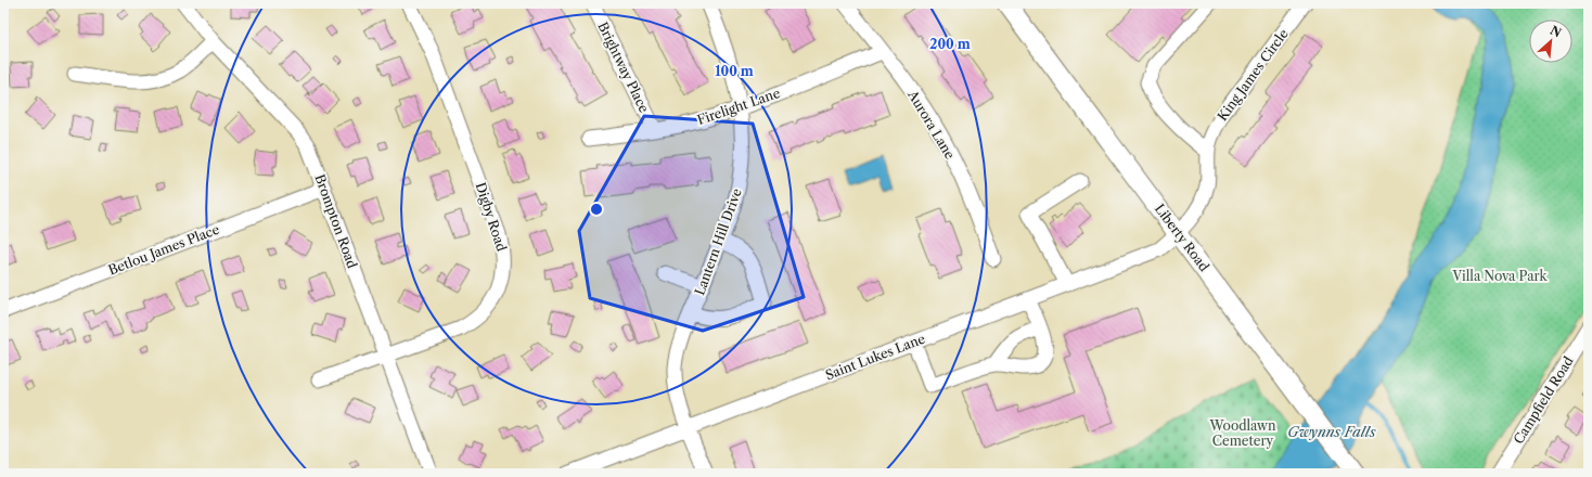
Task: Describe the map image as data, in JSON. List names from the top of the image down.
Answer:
{
  "streets": {
    "main road": ["Liberty Road"],
    "street": [
      "Brightway Place",
      "King James Circle",
      "Firelight Lane",
      "Aurora Lane",
      "Digby Road",
      "Brompton Road",
      "Lantern Hill Drive",
      "Betlou James Place",
      "Saint Lukes Lane",
      "Campfield Road"
    ]
  },
  "crossings": [
    ["Brightway Place", "Firelight Lane"],
    ["King James Circle", "Liberty Road"],
    ["King James Circle", "Saint Lukes Lane"],
    ["Firelight Lane", "Aurora Lane"],
    ["Firelight Lane", "Lantern Hill Drive"],
    ["Digby Road", "Brompton Road"],
    ["Brompton Road", "Betlou James Place"],
    ["Liberty Road", "Saint Lukes Lane"],
    ["Lantern Hill Drive", "Saint Lukes Lane"]
  ],
  "water": ["Gwynns Falls"],
  "parks": ["Villa Nova Park", "Woodlawn Cemetery"],
  "north": "top right",
  "rings": ["200 m", "100 m"]
}
